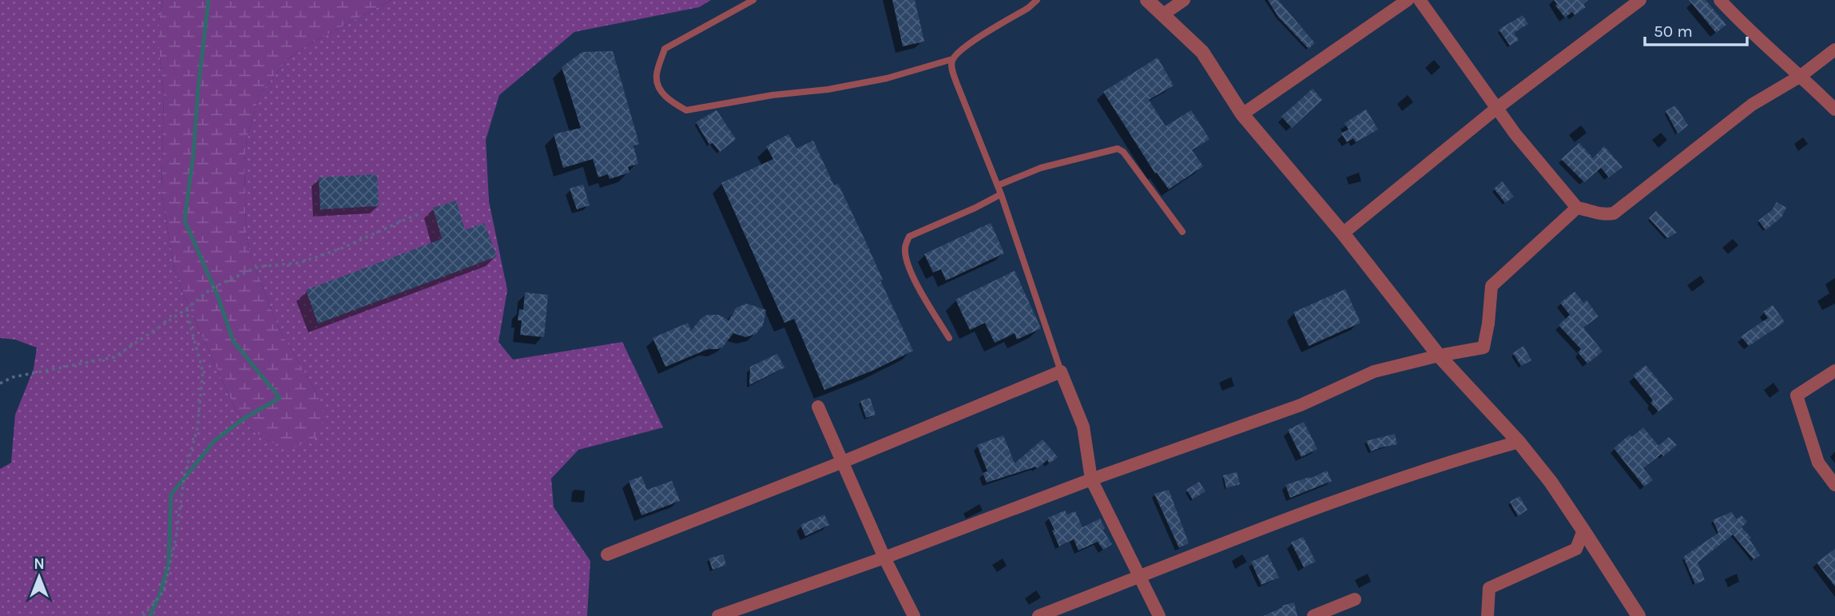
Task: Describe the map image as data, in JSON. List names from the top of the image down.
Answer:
{
  "scale_bar": "50 m",
  "north": "top"
}
